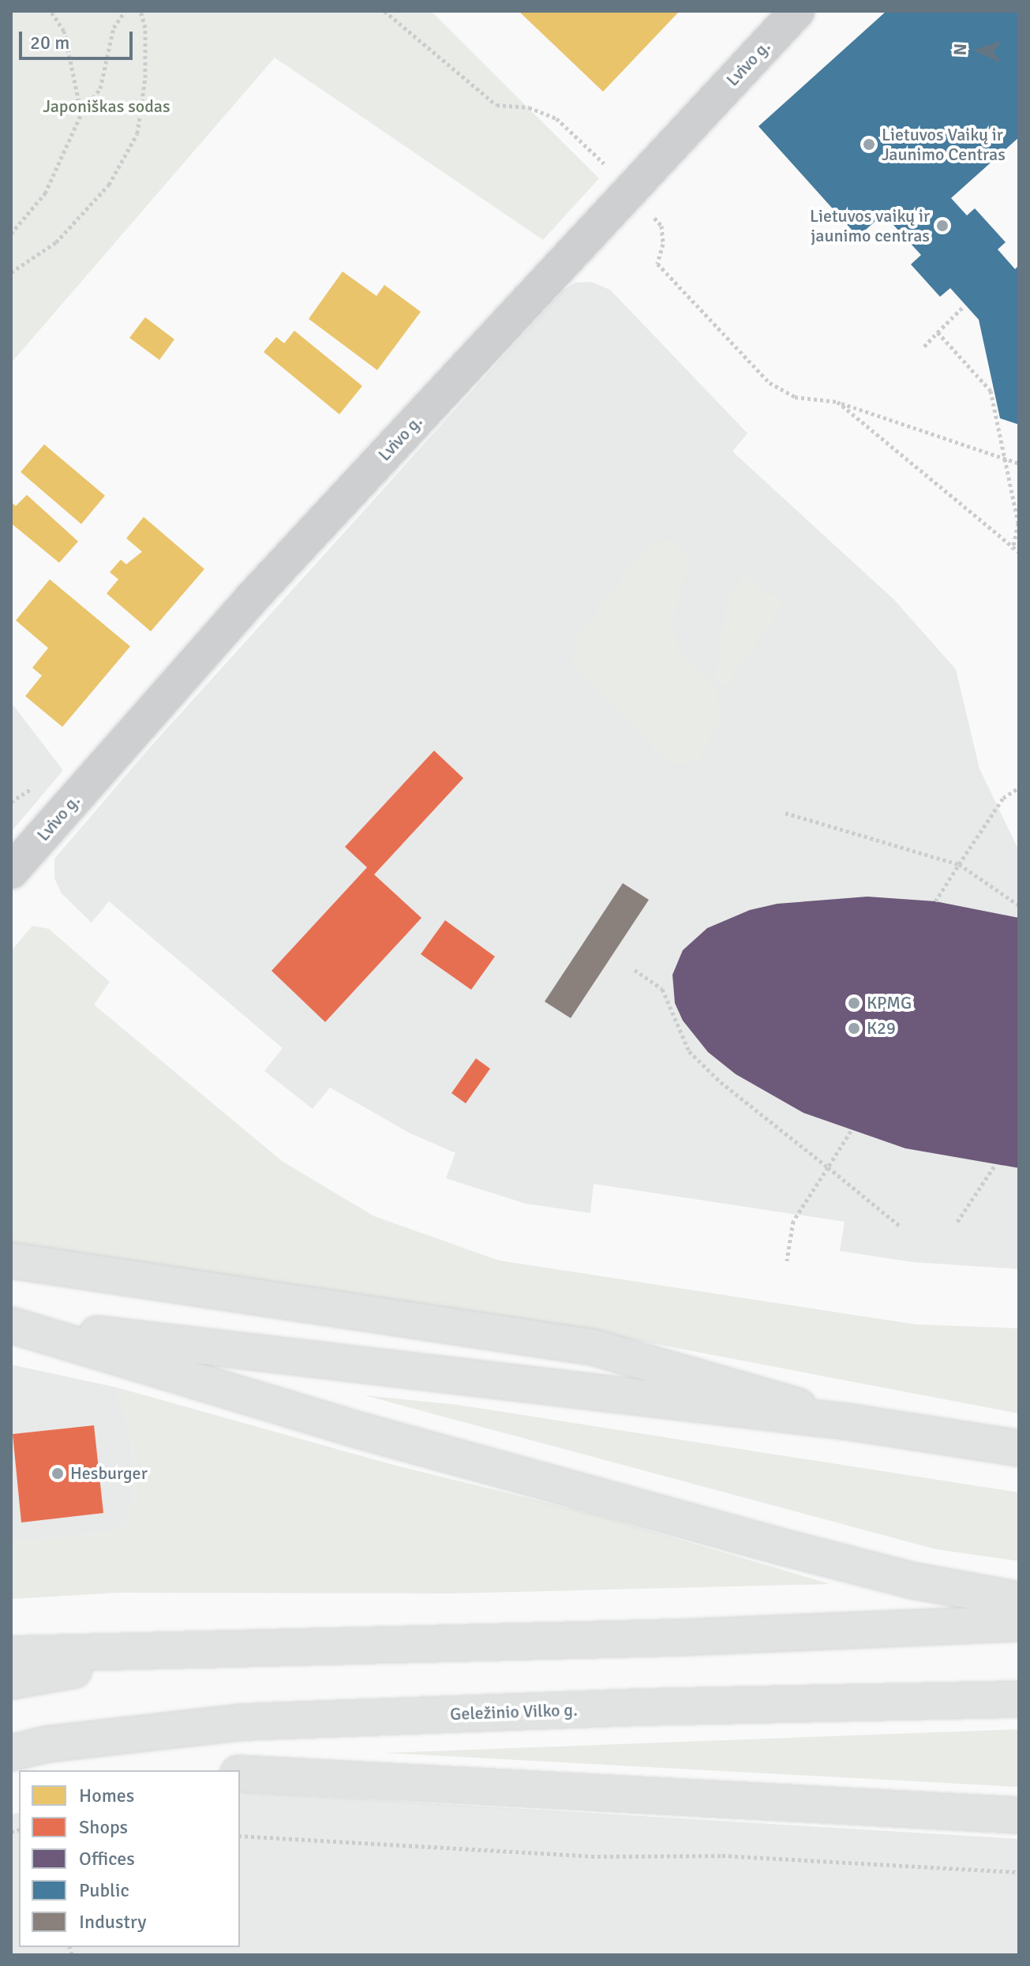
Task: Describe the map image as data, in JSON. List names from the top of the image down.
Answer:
{
  "streets": {
    "main road": ["Geležinio Vilko g."],
    "street": ["Lvivo g."]
  },
  "parks": ["Japoniškas sodas"],
  "places": [
    "Lietuvos Vaikų ir Jaunimo Centras",
    "Lietuvos vaikų ir jaunimo centras",
    "KPMG",
    "K29",
    "Hesburger"
  ],
  "legend": [
    "Homes",
    "Shops",
    "Offices",
    "Public",
    "Industry"
  ],
  "scale_bar": "20 m",
  "north": "left"
}
